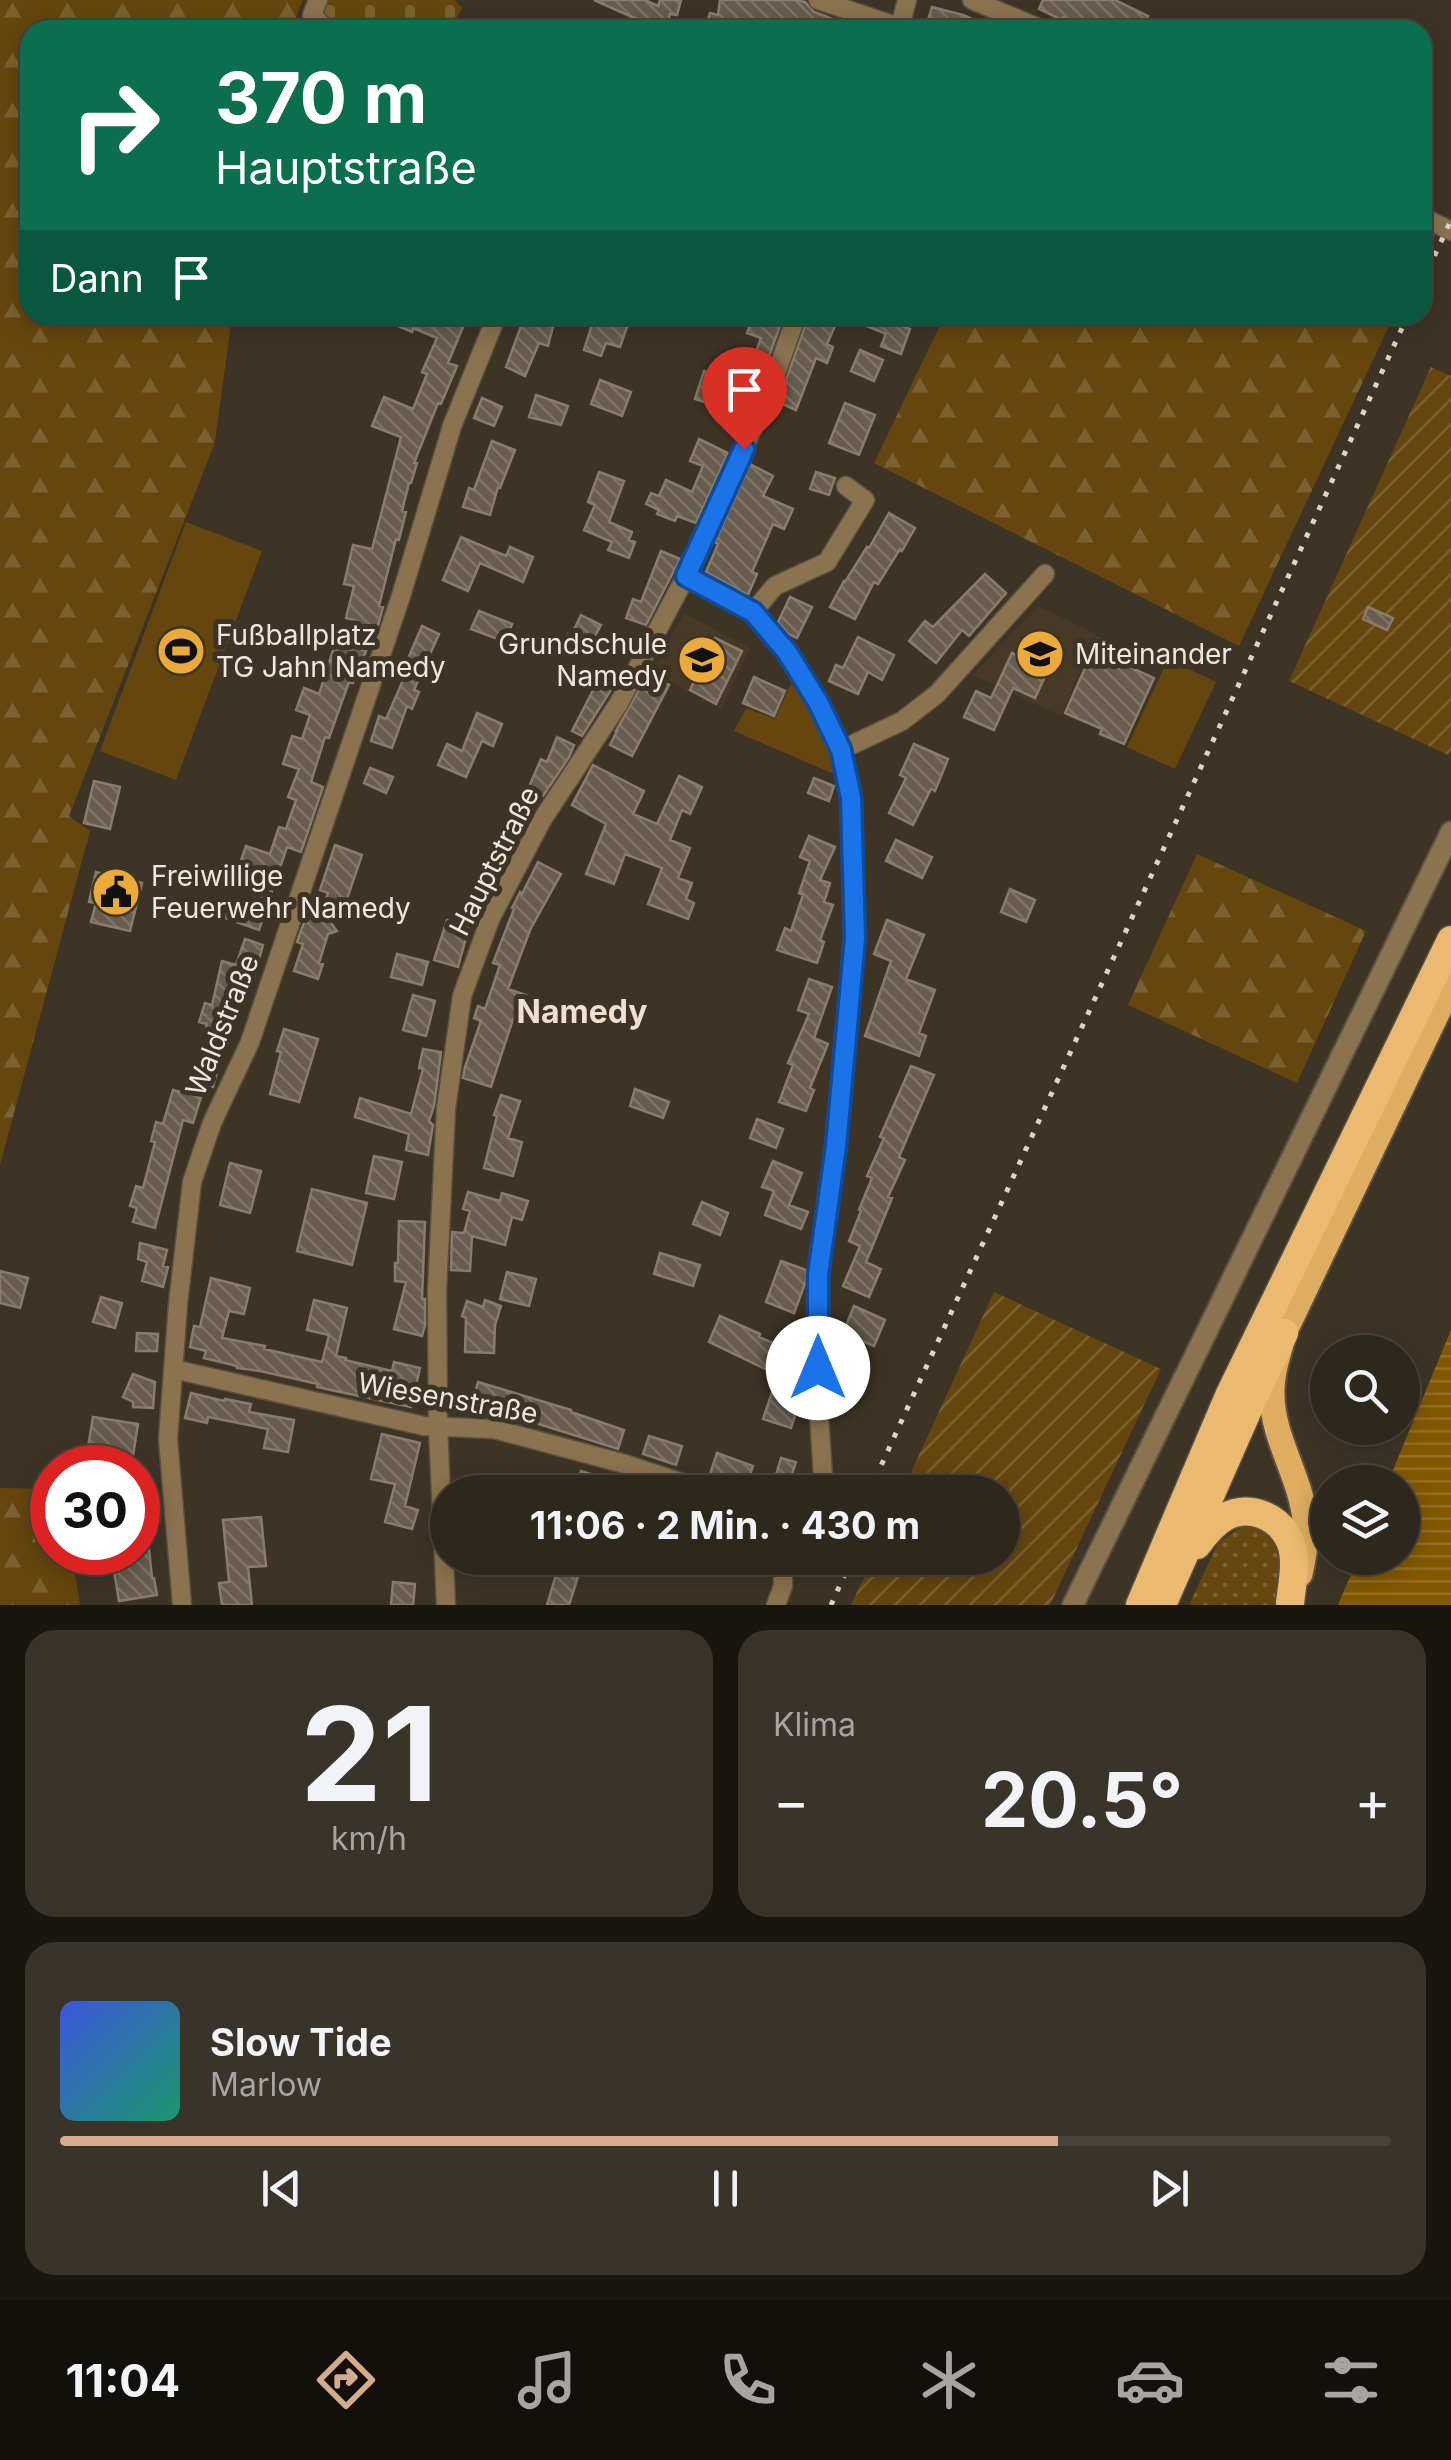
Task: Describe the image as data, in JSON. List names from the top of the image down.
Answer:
{
  "streets": {
    "street": ["Hauptstraße", "Waldstraße", "Wiesenstraße"]
  },
  "crossings": [
    ["Hauptstraße", "Wiesenstraße"],
    ["Waldstraße", "Wiesenstraße"]
  ],
  "districts": ["Namedy"],
  "places": {
    "sports": ["Fußballplatz TG Jahn Namedy"],
    "school or university": ["Miteinander", "Grundschule Namedy"],
    "public building": ["Freiwillige Feuerwehr Namedy"]
  },
  "page": {
    "turn": ["370 m", "Hauptstraße"],
    "then": "Dann",
    "limit": "30",
    "trip": "11:06 · 2 Min. · 430 m",
    "tile": [
      ["21", "km/h"],
      "Klima"
    ],
    "heat": ["−", "20.5°", "+"],
    "song": ["Slow Tide", "Marlow"],
    "tabs": "11:04"
  }
}
